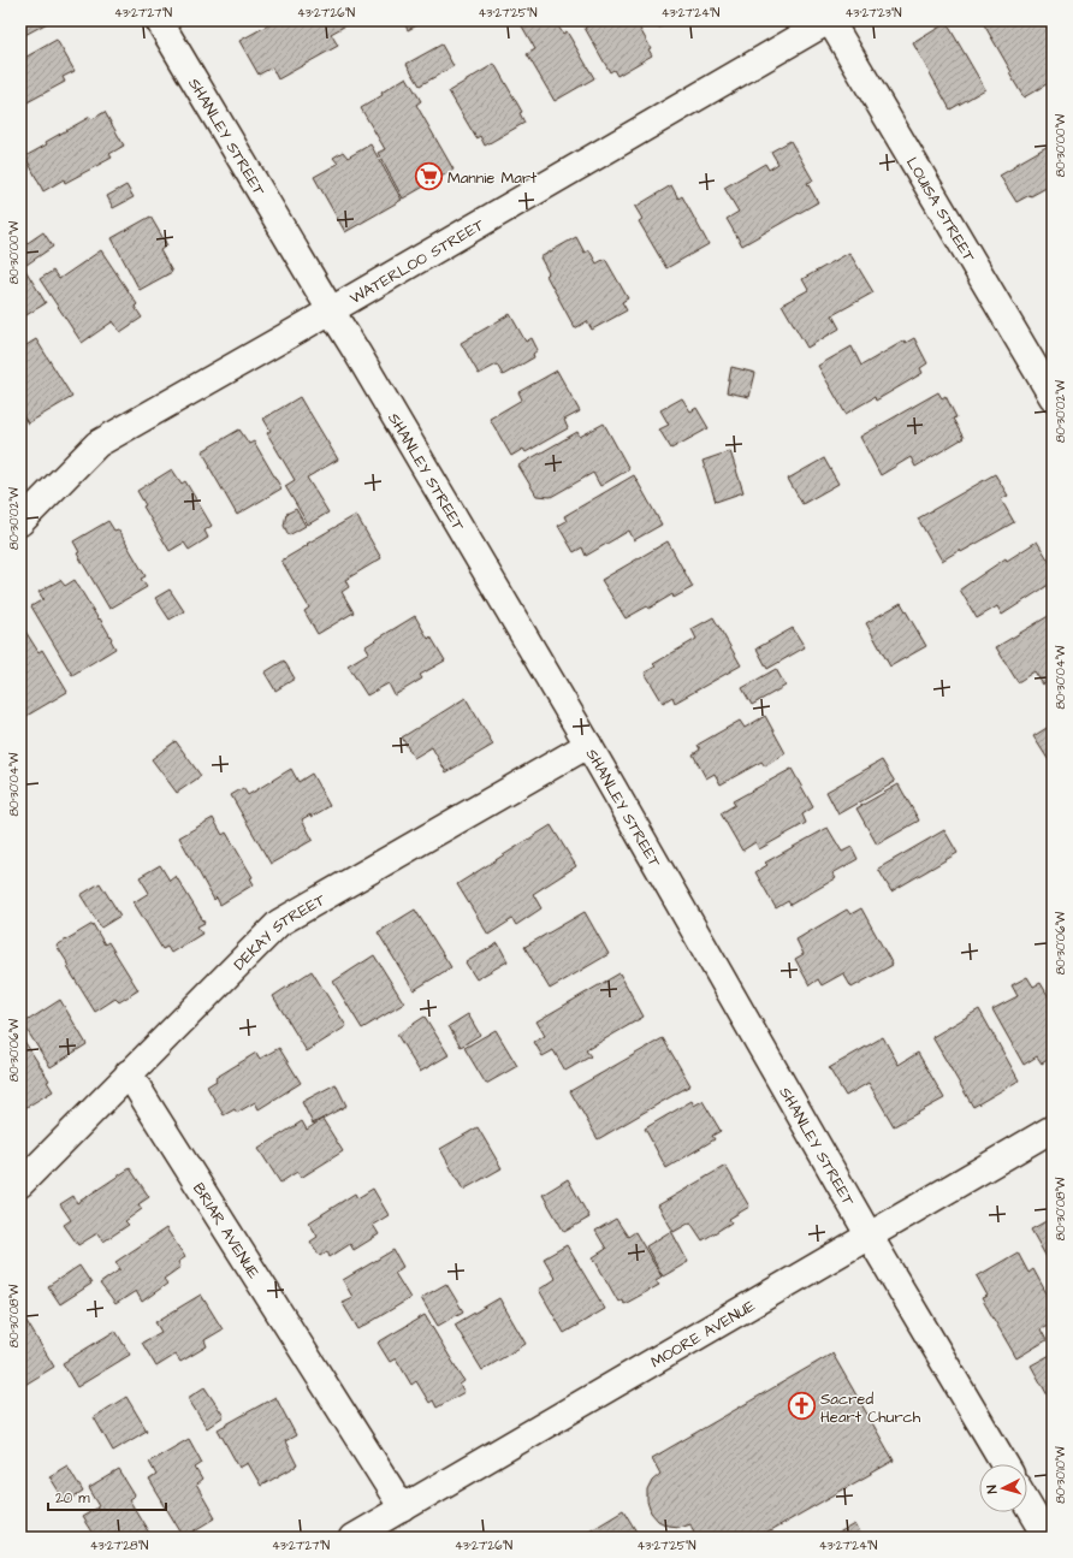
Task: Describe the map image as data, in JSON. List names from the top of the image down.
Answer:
{
  "streets": {
    "street": [
      "SHANLEY STREET",
      "LOUISA STREET",
      "WATERLOO STREET",
      "DEKAY STREET",
      "BRIAR AVENUE",
      "MOORE AVENUE"
    ]
  },
  "crossings": [
    ["SHANLEY STREET", "WATERLOO STREET"],
    ["SHANLEY STREET", "DEKAY STREET"],
    ["SHANLEY STREET", "MOORE AVENUE"],
    ["LOUISA STREET", "WATERLOO STREET"],
    ["DEKAY STREET", "BRIAR AVENUE"],
    ["BRIAR AVENUE", "MOORE AVENUE"]
  ],
  "places": {
    "supermarket": ["Mannie Mart"],
    "church": ["Sacred Heart Church"]
  },
  "scale_bar": "20 m",
  "north": "left",
  "coordinates": [
    "43°27'27\"N",
    "43°27'26\"N",
    "43°27'25\"N",
    "43°27'24\"N",
    "43°27'23\"N",
    "80°30'00\"W",
    "80°30'02\"W",
    "80°30'04\"W",
    "80°30'06\"W",
    "80°30'08\"W",
    "80°30'10\"W",
    "43°27'28\"N"
  ]
}
